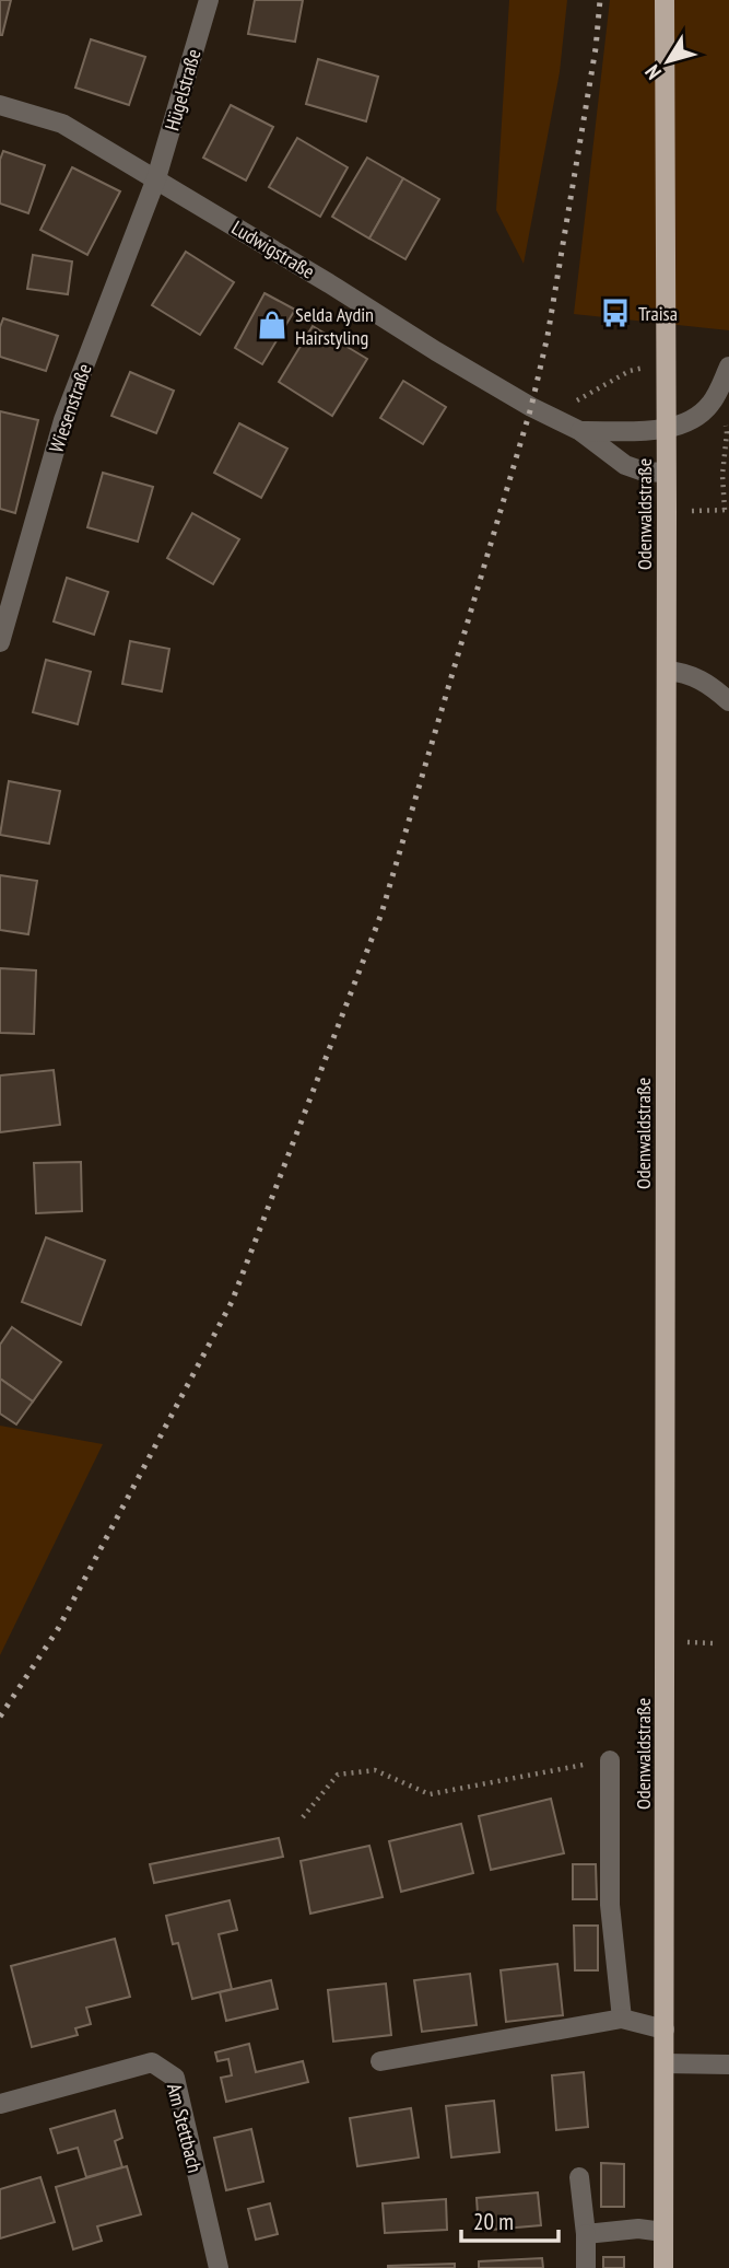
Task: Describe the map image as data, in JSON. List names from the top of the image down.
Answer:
{
  "streets": {
    "main road": ["Odenwaldstraße"],
    "street": [
      "Hügelstraße",
      "Ludwigstraße",
      "Wiesenstraße",
      "Am Stettbach"
    ]
  },
  "crossings": [
    ["Hügelstraße", "Ludwigstraße"],
    ["Hügelstraße", "Wiesenstraße"],
    ["Ludwigstraße", "Wiesenstraße"],
    ["Ludwigstraße", "Odenwaldstraße"]
  ],
  "places": {
    "bus stop": ["Traisa"],
    "shop": ["Selda Aydin Hairstyling"]
  },
  "scale_bar": "20 m",
  "north": "bottom left"
}
